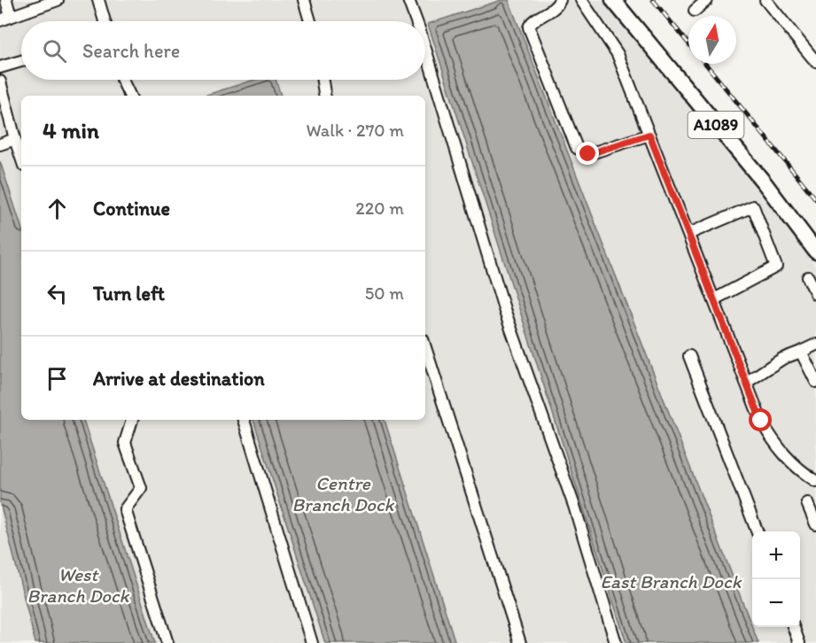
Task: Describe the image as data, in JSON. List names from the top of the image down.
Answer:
{
  "streets": {
    "highway": ["A1089"]
  },
  "water": ["Centre Branch Dock", "West Branch Dock", "East Branch Dock"],
  "north": "top",
  "page": {
    "search": "Search here",
    "heading": ["4 min", "Walk · 270 m"],
    "list": [
      ["Continue", "220 m"],
      ["Turn left", "50 m"],
      "Arrive at destination"
    ],
    "map_buttons": ["+", "−"]
  }
}
